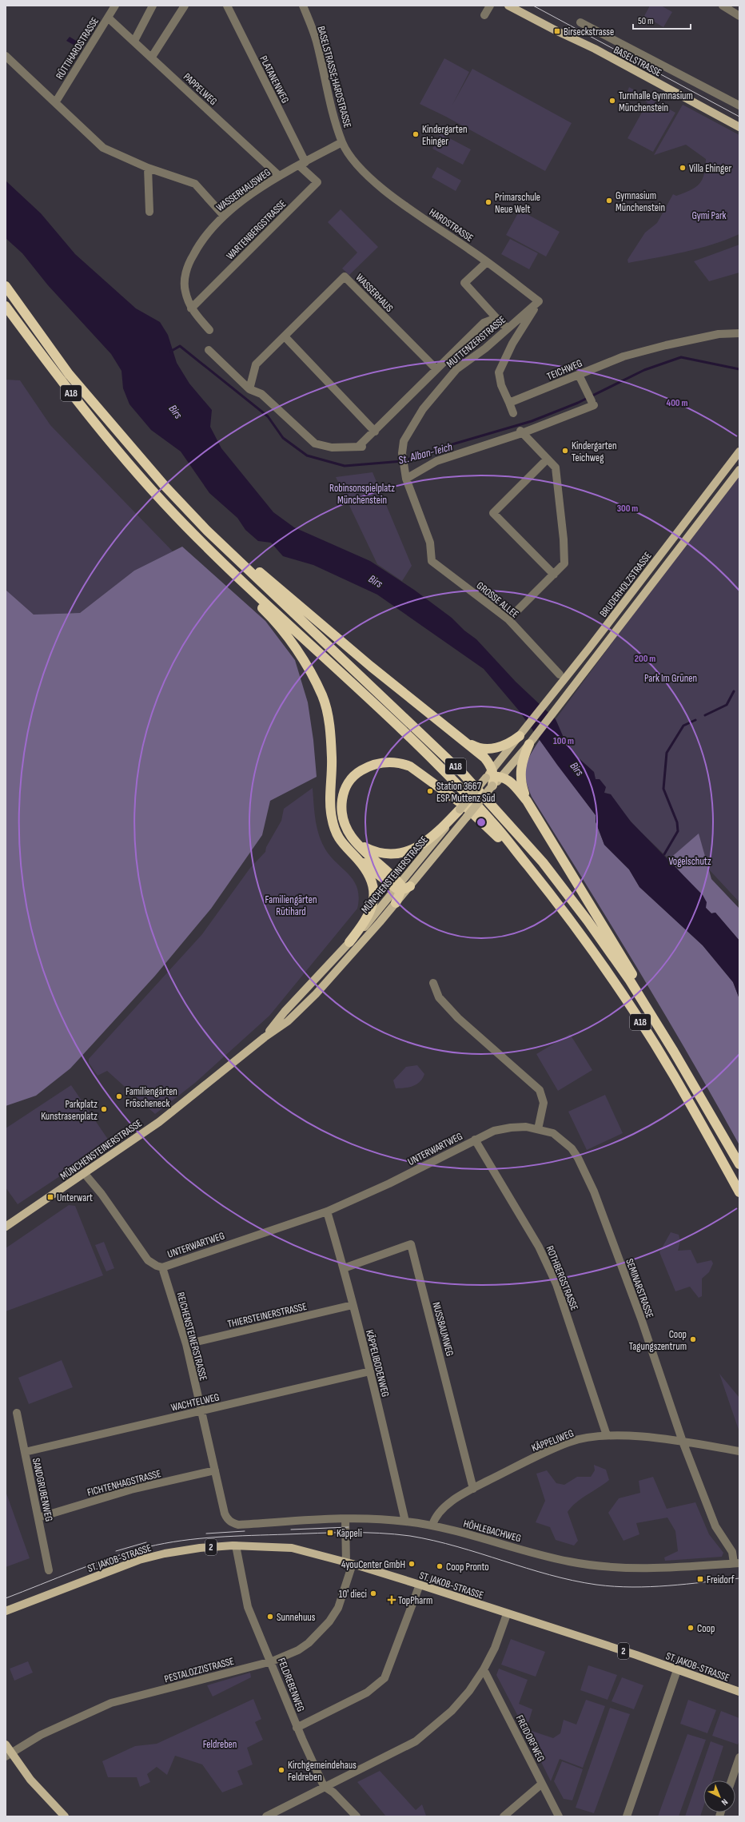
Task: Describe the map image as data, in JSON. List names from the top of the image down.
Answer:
{
  "streets": {
    "highway": ["A18"],
    "main road": [
      "BASELSTRASSE",
      "BRUDERHOLZSTRASSE",
      "MÜNCHENSTEINERSTRASSE",
      "2",
      "ST. JAKOB-STRASSE"
    ],
    "street": [
      "RÜTTIHARDSTRASSE",
      "BASELSTRASSE;HARDSTRASSE",
      "PLATANENWEG",
      "PAPPELWEG",
      "WASSERHAUSWEG",
      "HARDSTRASSE",
      "WARTENBERGSTRASSE",
      "WASSERHAUS",
      "MUTTENZERSTRASSE",
      "TEICHWEG",
      "GROSSE ALLEE",
      "UNTERWARTWEG",
      "ROTHBERGSTRASSE",
      "SEMINARSTRASSE",
      "THIERSTEINERSTRASSE",
      "NUSSBAUMWEG",
      "REICHENSTEINERSTRASSE",
      "KÄPPELIBODENWEG",
      "WACHTELWEG",
      "KÄPPELIWEG",
      "FICHTENHAGSTRASSE",
      "SANDGRUBENWEG",
      "HÖHLEBACHWEG",
      "PESTALOZZISTRASSE",
      "FELDREBENWEG",
      "FREIDORFWEG"
    ]
  },
  "crossings": [
    ["RÜTTIHARDSTRASSE", "PAPPELWEG"],
    ["BASELSTRASSE;HARDSTRASSE", "WASSERHAUSWEG"],
    ["BASELSTRASSE;HARDSTRASSE", "HARDSTRASSE"],
    ["PLATANENWEG", "WASSERHAUSWEG"],
    ["PLATANENWEG", "WARTENBERGSTRASSE"],
    ["PAPPELWEG", "WASSERHAUSWEG"],
    ["WASSERHAUSWEG", "WARTENBERGSTRASSE"],
    ["HARDSTRASSE", "MUTTENZERSTRASSE"],
    ["MUTTENZERSTRASSE", "GROSSE ALLEE"],
    ["UNTERWARTWEG", "ROTHBERGSTRASSE"],
    ["UNTERWARTWEG", "SEMINARSTRASSE"],
    ["UNTERWARTWEG", "REICHENSTEINERSTRASSE"],
    ["UNTERWARTWEG", "KÄPPELIBODENWEG"],
    ["ROTHBERGSTRASSE", "KÄPPELIWEG"],
    ["SEMINARSTRASSE", "KÄPPELIWEG"],
    ["SEMINARSTRASSE", "HÖHLEBACHWEG"],
    ["THIERSTEINERSTRASSE", "REICHENSTEINERSTRASSE"],
    ["THIERSTEINERSTRASSE", "KÄPPELIBODENWEG"],
    ["NUSSBAUMWEG", "KÄPPELIBODENWEG"],
    ["NUSSBAUMWEG", "KÄPPELIWEG"],
    ["REICHENSTEINERSTRASSE", "WACHTELWEG"],
    ["REICHENSTEINERSTRASSE", "FICHTENHAGSTRASSE"],
    ["REICHENSTEINERSTRASSE", "HÖHLEBACHWEG"],
    ["KÄPPELIBODENWEG", "WACHTELWEG"],
    ["KÄPPELIBODENWEG", "HÖHLEBACHWEG"],
    ["WACHTELWEG", "SANDGRUBENWEG"],
    ["KÄPPELIWEG", "HÖHLEBACHWEG"],
    ["FICHTENHAGSTRASSE", "SANDGRUBENWEG"],
    ["ST. JAKOB-STRASSE", "PESTALOZZISTRASSE"],
    ["ST. JAKOB-STRASSE", "FELDREBENWEG"],
    ["PESTALOZZISTRASSE", "FELDREBENWEG"]
  ],
  "water": ["Birs", "St. Alban-Teich"],
  "parks": [
    "Gymi Park",
    "Robinsonspielplatz Münchenstein",
    "Park Im Grünen",
    "Vogelschutz",
    "Familiengärten Rütihard",
    "Feldreben"
  ],
  "places": {
    "transit": [
      "Birseckstrasse",
      "Unterwart",
      "Käppeli",
      "Freidorf"
    ],
    "other": [
      "Turnhalle Gymnasium Münchenstein",
      "Kindergarten Ehinger",
      "Villa Ehinger",
      "Gymnasium Münchenstein",
      "Primarschule Neue Welt",
      "Kindergarten Teichweg",
      "Station 3667 ESP Muttenz Süd",
      "Familiengärten Fröscheneck",
      "Parkplatz Kunstrasenplatz",
      "Coop Tagungszentrum",
      "4youCenter GmbH",
      "Coop Pronto",
      "10' dieci",
      "Sunnehuus",
      "Coop",
      "Kirchgemeindehaus Feldreben"
    ],
    "health": ["TopPharm"]
  },
  "scale_bar": "50 m",
  "north": "bottom right",
  "rings": [
    "400 m",
    "300 m",
    "200 m",
    "100 m"
  ]
}
